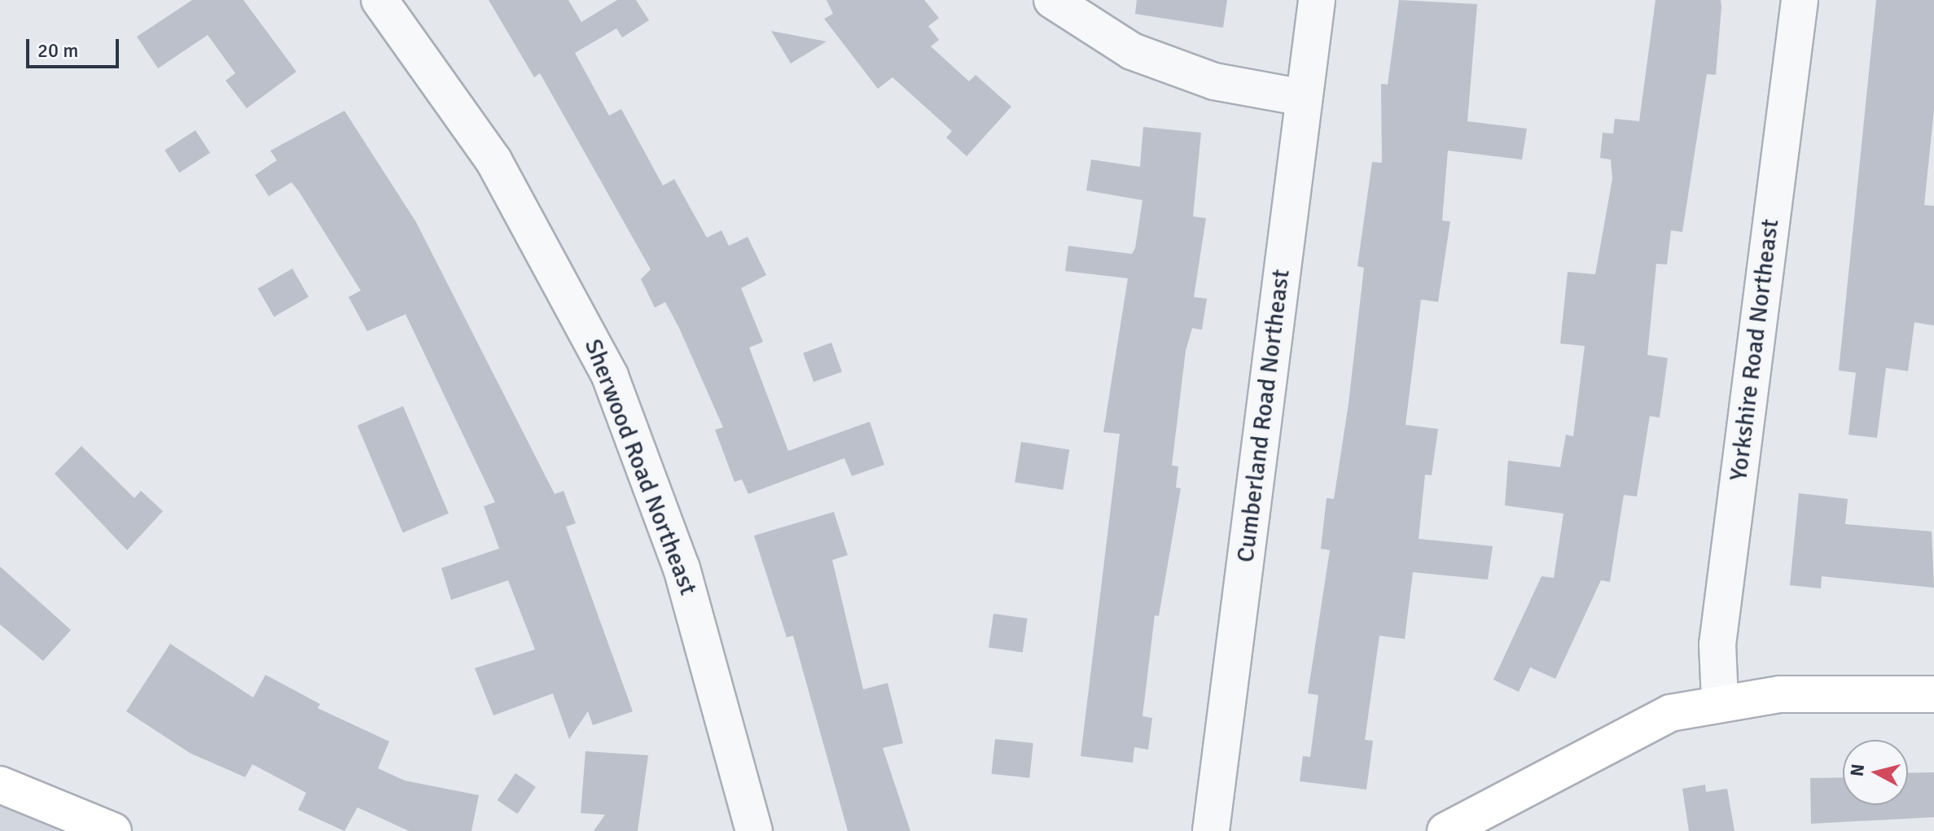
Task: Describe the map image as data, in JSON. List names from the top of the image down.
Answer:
{
  "streets": {
    "street": ["Yorkshire Road Northeast", "Cumberland Road Northeast", "Sherwood Road Northeast"]
  },
  "scale_bar": "20 m",
  "north": "left"
}
